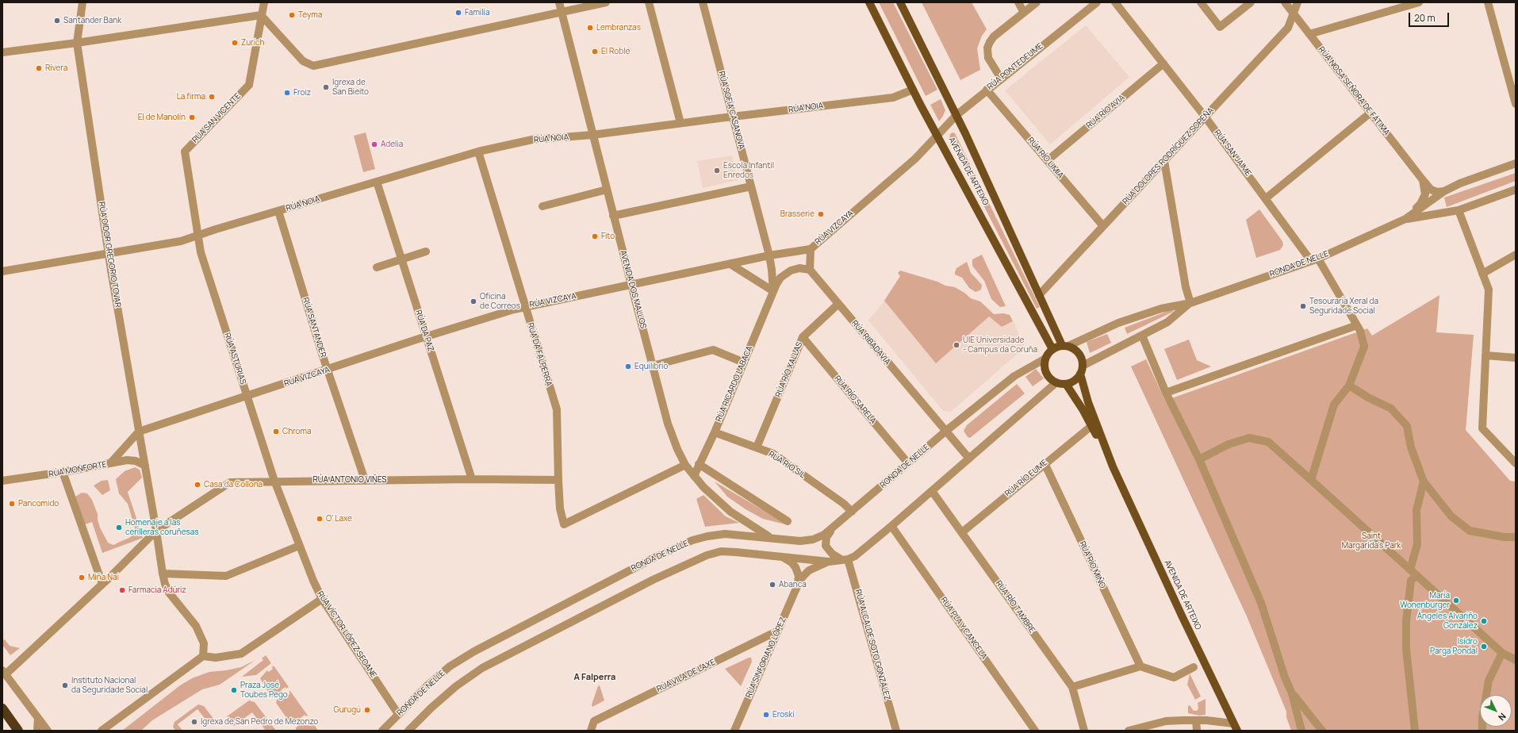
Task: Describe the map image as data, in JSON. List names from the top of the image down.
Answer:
{
  "streets": {
    "main road": ["AVENIDA DE ARTEIXO"],
    "street": [
      "RÚA PONTEDEUME",
      "RÚA NOSA SEÑORA DE FÁTIMA",
      "RÚA NOIA",
      "RÚA SOFÍA CASANOVA",
      "RÚA RÍO AVIA",
      "RÚA SAN VICENTE",
      "RÚA SAN JAIME",
      "RÚA DOLORES RODRÍGUEZ SOPEÑA",
      "RÚA RÍO LIMIA",
      "RÚA VIZCAYA",
      "RÚA OIDOR GREGORIO TOVAR",
      "RONDA DE NELLE",
      "AVENIDA DOS MALLOS",
      "RÚA SANTANDER",
      "RÚA DA PAZ",
      "RÚA RIBADAVIA",
      "RÚA DA FALPERRA",
      "RÚA ASTURIAS",
      "RÚA RÍO XALLAS",
      "RÚA RICARDO LABACA",
      "RÚA RÍO SARELA",
      "RÚA RÍO SIL",
      "RÚA MONFORTE",
      "RÚA RÍO EUME",
      "RÚA ANTONIO VIÑES",
      "RÚA RÍO MIÑO",
      "RÚA RÍO TAMBRE",
      "RÚA PLA Y CANCELA",
      "RÚA VÍCTOR LÓPEZ SEOANE",
      "RÚA ALCALDE SOTO GONZÁLEZ",
      "RÚA SINFORIANO LÓPEZ",
      "RÚA VILA DE LAXE"
    ]
  },
  "crossings": [
    ["RÚA PONTEDEUME", "RÚA RÍO LIMIA"],
    ["RÚA PONTEDEUME", "AVENIDA DE ARTEIXO"],
    ["RÚA PONTEDEUME", "RÚA VIZCAYA"],
    ["RÚA NOSA SEÑORA DE FÁTIMA", "RÚA DOLORES RODRÍGUEZ SOPEÑA"],
    ["RÚA NOSA SEÑORA DE FÁTIMA", "RONDA DE NELLE"],
    ["RÚA NOIA", "RÚA SOFÍA CASANOVA"],
    ["RÚA NOIA", "RÚA SAN VICENTE"],
    ["RÚA NOIA", "AVENIDA DE ARTEIXO"],
    ["RÚA NOIA", "RÚA OIDOR GREGORIO TOVAR"],
    ["RÚA NOIA", "AVENIDA DOS MALLOS"],
    ["RÚA NOIA", "RÚA SANTANDER"],
    ["RÚA NOIA", "RÚA DA PAZ"],
    ["RÚA NOIA", "RÚA DA FALPERRA"],
    ["RÚA NOIA", "RÚA ASTURIAS"],
    ["RÚA SOFÍA CASANOVA", "RÚA VIZCAYA"],
    ["RÚA SOFÍA CASANOVA", "RÚA RICARDO LABACA"],
    ["RÚA RÍO AVIA", "RÚA SAN JAIME"],
    ["RÚA RÍO AVIA", "RÚA RÍO LIMIA"],
    ["RÚA SAN VICENTE", "RÚA ASTURIAS"],
    ["RÚA SAN JAIME", "RÚA DOLORES RODRÍGUEZ SOPEÑA"],
    ["RÚA SAN JAIME", "RONDA DE NELLE"],
    ["RÚA DOLORES RODRÍGUEZ SOPEÑA", "RÚA RÍO LIMIA"],
    ["RÚA DOLORES RODRÍGUEZ SOPEÑA", "AVENIDA DE ARTEIXO"],
    ["AVENIDA DE ARTEIXO", "RÚA VIZCAYA"],
    ["AVENIDA DE ARTEIXO", "RONDA DE NELLE"],
    ["AVENIDA DE ARTEIXO", "RÚA RÍO EUME"],
    ["RÚA VIZCAYA", "RÚA OIDOR GREGORIO TOVAR"],
    ["RÚA VIZCAYA", "AVENIDA DOS MALLOS"],
    ["RÚA VIZCAYA", "RÚA SANTANDER"],
    ["RÚA VIZCAYA", "RÚA DA PAZ"],
    ["RÚA VIZCAYA", "RÚA DA FALPERRA"],
    ["RÚA VIZCAYA", "RÚA ASTURIAS"],
    ["RÚA VIZCAYA", "RÚA RICARDO LABACA"],
    ["RÚA VIZCAYA", "RÚA MONFORTE"],
    ["RÚA OIDOR GREGORIO TOVAR", "RÚA MONFORTE"],
    ["RÚA OIDOR GREGORIO TOVAR", "RÚA ANTONIO VIÑES"],
    ["RONDA DE NELLE", "AVENIDA DOS MALLOS"],
    ["RONDA DE NELLE", "RÚA RIBADAVIA"],
    ["RONDA DE NELLE", "RÚA RÍO SARELA"],
    ["RONDA DE NELLE", "RÚA RÍO SIL"],
    ["RONDA DE NELLE", "RÚA VÍCTOR LÓPEZ SEOANE"],
    ["AVENIDA DOS MALLOS", "RÚA DA FALPERRA"],
    ["AVENIDA DOS MALLOS", "RÚA RICARDO LABACA"],
    ["RÚA SANTANDER", "RÚA ANTONIO VIÑES"],
    ["RÚA DA PAZ", "RÚA ANTONIO VIÑES"],
    ["RÚA RIBADAVIA", "RÚA RÍO XALLAS"],
    ["RÚA RIBADAVIA", "RÚA RICARDO LABACA"],
    ["RÚA DA FALPERRA", "RÚA ANTONIO VIÑES"],
    ["RÚA ASTURIAS", "RÚA ANTONIO VIÑES"],
    ["RÚA ASTURIAS", "RÚA VÍCTOR LÓPEZ SEOANE"],
    ["RÚA RÍO XALLAS", "RÚA RÍO SARELA"],
    ["RÚA RÍO XALLAS", "RÚA RÍO SIL"],
    ["RÚA RICARDO LABACA", "RÚA RÍO SIL"],
    ["RÚA RÍO EUME", "RÚA RÍO MIÑO"],
    ["RÚA RÍO EUME", "RÚA RÍO TAMBRE"],
    ["RÚA ANTONIO VIÑES", "RÚA VÍCTOR LÓPEZ SEOANE"],
    ["RÚA SINFORIANO LÓPEZ", "RÚA VILA DE LAXE"]
  ],
  "districts": ["A Falperra"],
  "parks": ["Saint Margarida's Park"],
  "places": [
    "Familia",
    "Teyma",
    "Santander Bank",
    "Lembranzas",
    "Zurich",
    "El Roble",
    "Rivera",
    "Igrexa de San Bieito",
    "Froiz",
    "La firma",
    "El de Manolín",
    "Adelia",
    "Escola Infantil Enredos",
    "Brasserie",
    "Fito",
    "Oficina de Correos",
    "Tesouraría Xeral da Seguridade Social",
    "UIE Universidade - Campus da Coruña",
    "Equilibrio",
    "Chroma",
    "Casa da Collona",
    "Pancomido",
    "O' Laxe",
    "Homenaje a las cerilleras coruñesas",
    "Miña Nai",
    "Abanca",
    "Farmacia Adúriz",
    "María Wonenburger",
    "Ángeles Alvariño González",
    "Isidro Parga Pondal",
    "Instituto Nacional da Seguridade Social",
    "Praza José Toubes Pego",
    "Gurugú",
    "Eroski",
    "Igrexa de San Pedro de Mezonzo"
  ],
  "scale_bar": "20 m",
  "north": "bottom right"
}
